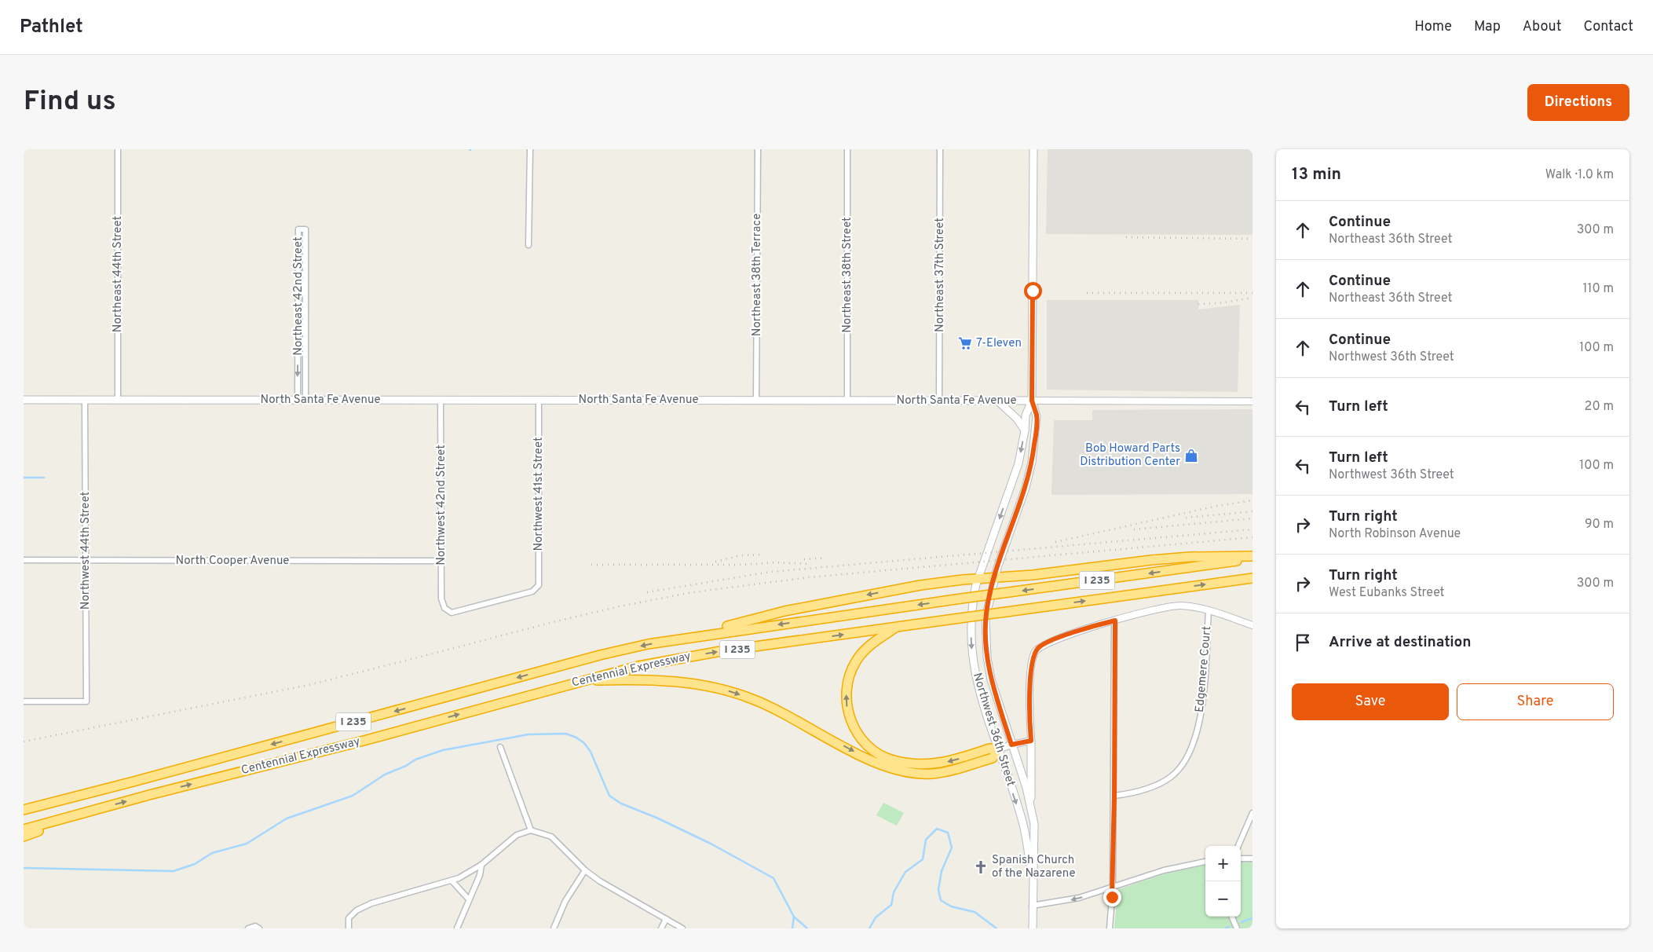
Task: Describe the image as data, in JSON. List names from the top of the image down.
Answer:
{
  "streets": {
    "highway": ["I 235", "Centennial Expressway"],
    "main road": ["North Santa Fe Avenue", "Northwest 36th Street"],
    "street": [
      "Northeast 44th Street",
      "Northeast 38th Terrace",
      "Northeast 38th Street",
      "Northeast 37th Street",
      "Northeast 42nd Street",
      "Northwest 41st Street",
      "Northwest 42nd Street",
      "Northwest 44th Street",
      "North Cooper Avenue",
      "Edgemere Court"
    ]
  },
  "crossings": [
    ["Northeast 44th Street", "North Santa Fe Avenue"],
    ["Northeast 38th Terrace", "North Santa Fe Avenue"],
    ["Northeast 38th Street", "North Santa Fe Avenue"],
    ["Northeast 37th Street", "North Santa Fe Avenue"],
    ["Northeast 42nd Street", "North Santa Fe Avenue"],
    ["North Santa Fe Avenue", "Northwest 41st Street"],
    ["North Santa Fe Avenue", "Northwest 42nd Street"],
    ["North Santa Fe Avenue", "Northwest 44th Street"],
    ["North Santa Fe Avenue", "Northwest 36th Street"],
    ["Northwest 41st Street", "Northwest 42nd Street"],
    ["Northwest 42nd Street", "North Cooper Avenue"],
    ["Northwest 44th Street", "North Cooper Avenue"]
  ],
  "places": {
    "supermarket": ["7-Eleven"],
    "shop": ["Bob Howard Parts Distribution Center"],
    "church": ["Spanish Church of the Nazarene"]
  },
  "page": {
    "header": "Pathlet",
    "nav": [
      "Home",
      "Map",
      "About",
      "Contact"
    ],
    "buttons": [
      "Directions",
      ["Save", "Share"]
    ],
    "title": "Find us",
    "heading": ["13 min", "Walk · 1.0 km"],
    "list": [
      ["Continue", "Northeast 36th Street", "300 m"],
      ["Continue", "Northeast 36th Street", "110 m"],
      ["Continue", "Northwest 36th Street", "100 m"],
      ["Turn left", "20 m"],
      ["Turn left", "Northwest 36th Street", "100 m"],
      ["Turn right", "North Robinson Avenue", "90 m"],
      ["Turn right", "West Eubanks Street", "300 m"],
      "Arrive at destination"
    ],
    "map_buttons": ["+", "−"]
  }
}
